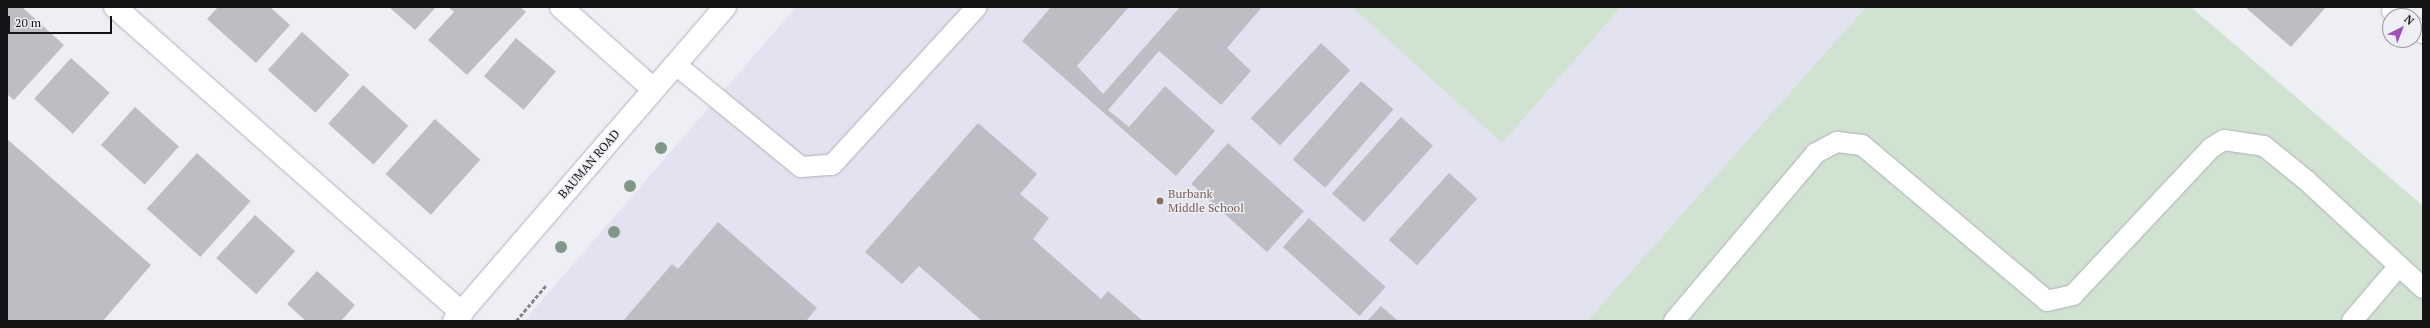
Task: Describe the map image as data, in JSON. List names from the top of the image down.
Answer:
{
  "streets": {
    "street": ["BAUMAN ROAD"]
  },
  "places": ["Burbank Middle School"],
  "scale_bar": "20 m",
  "north": "top right"
}
